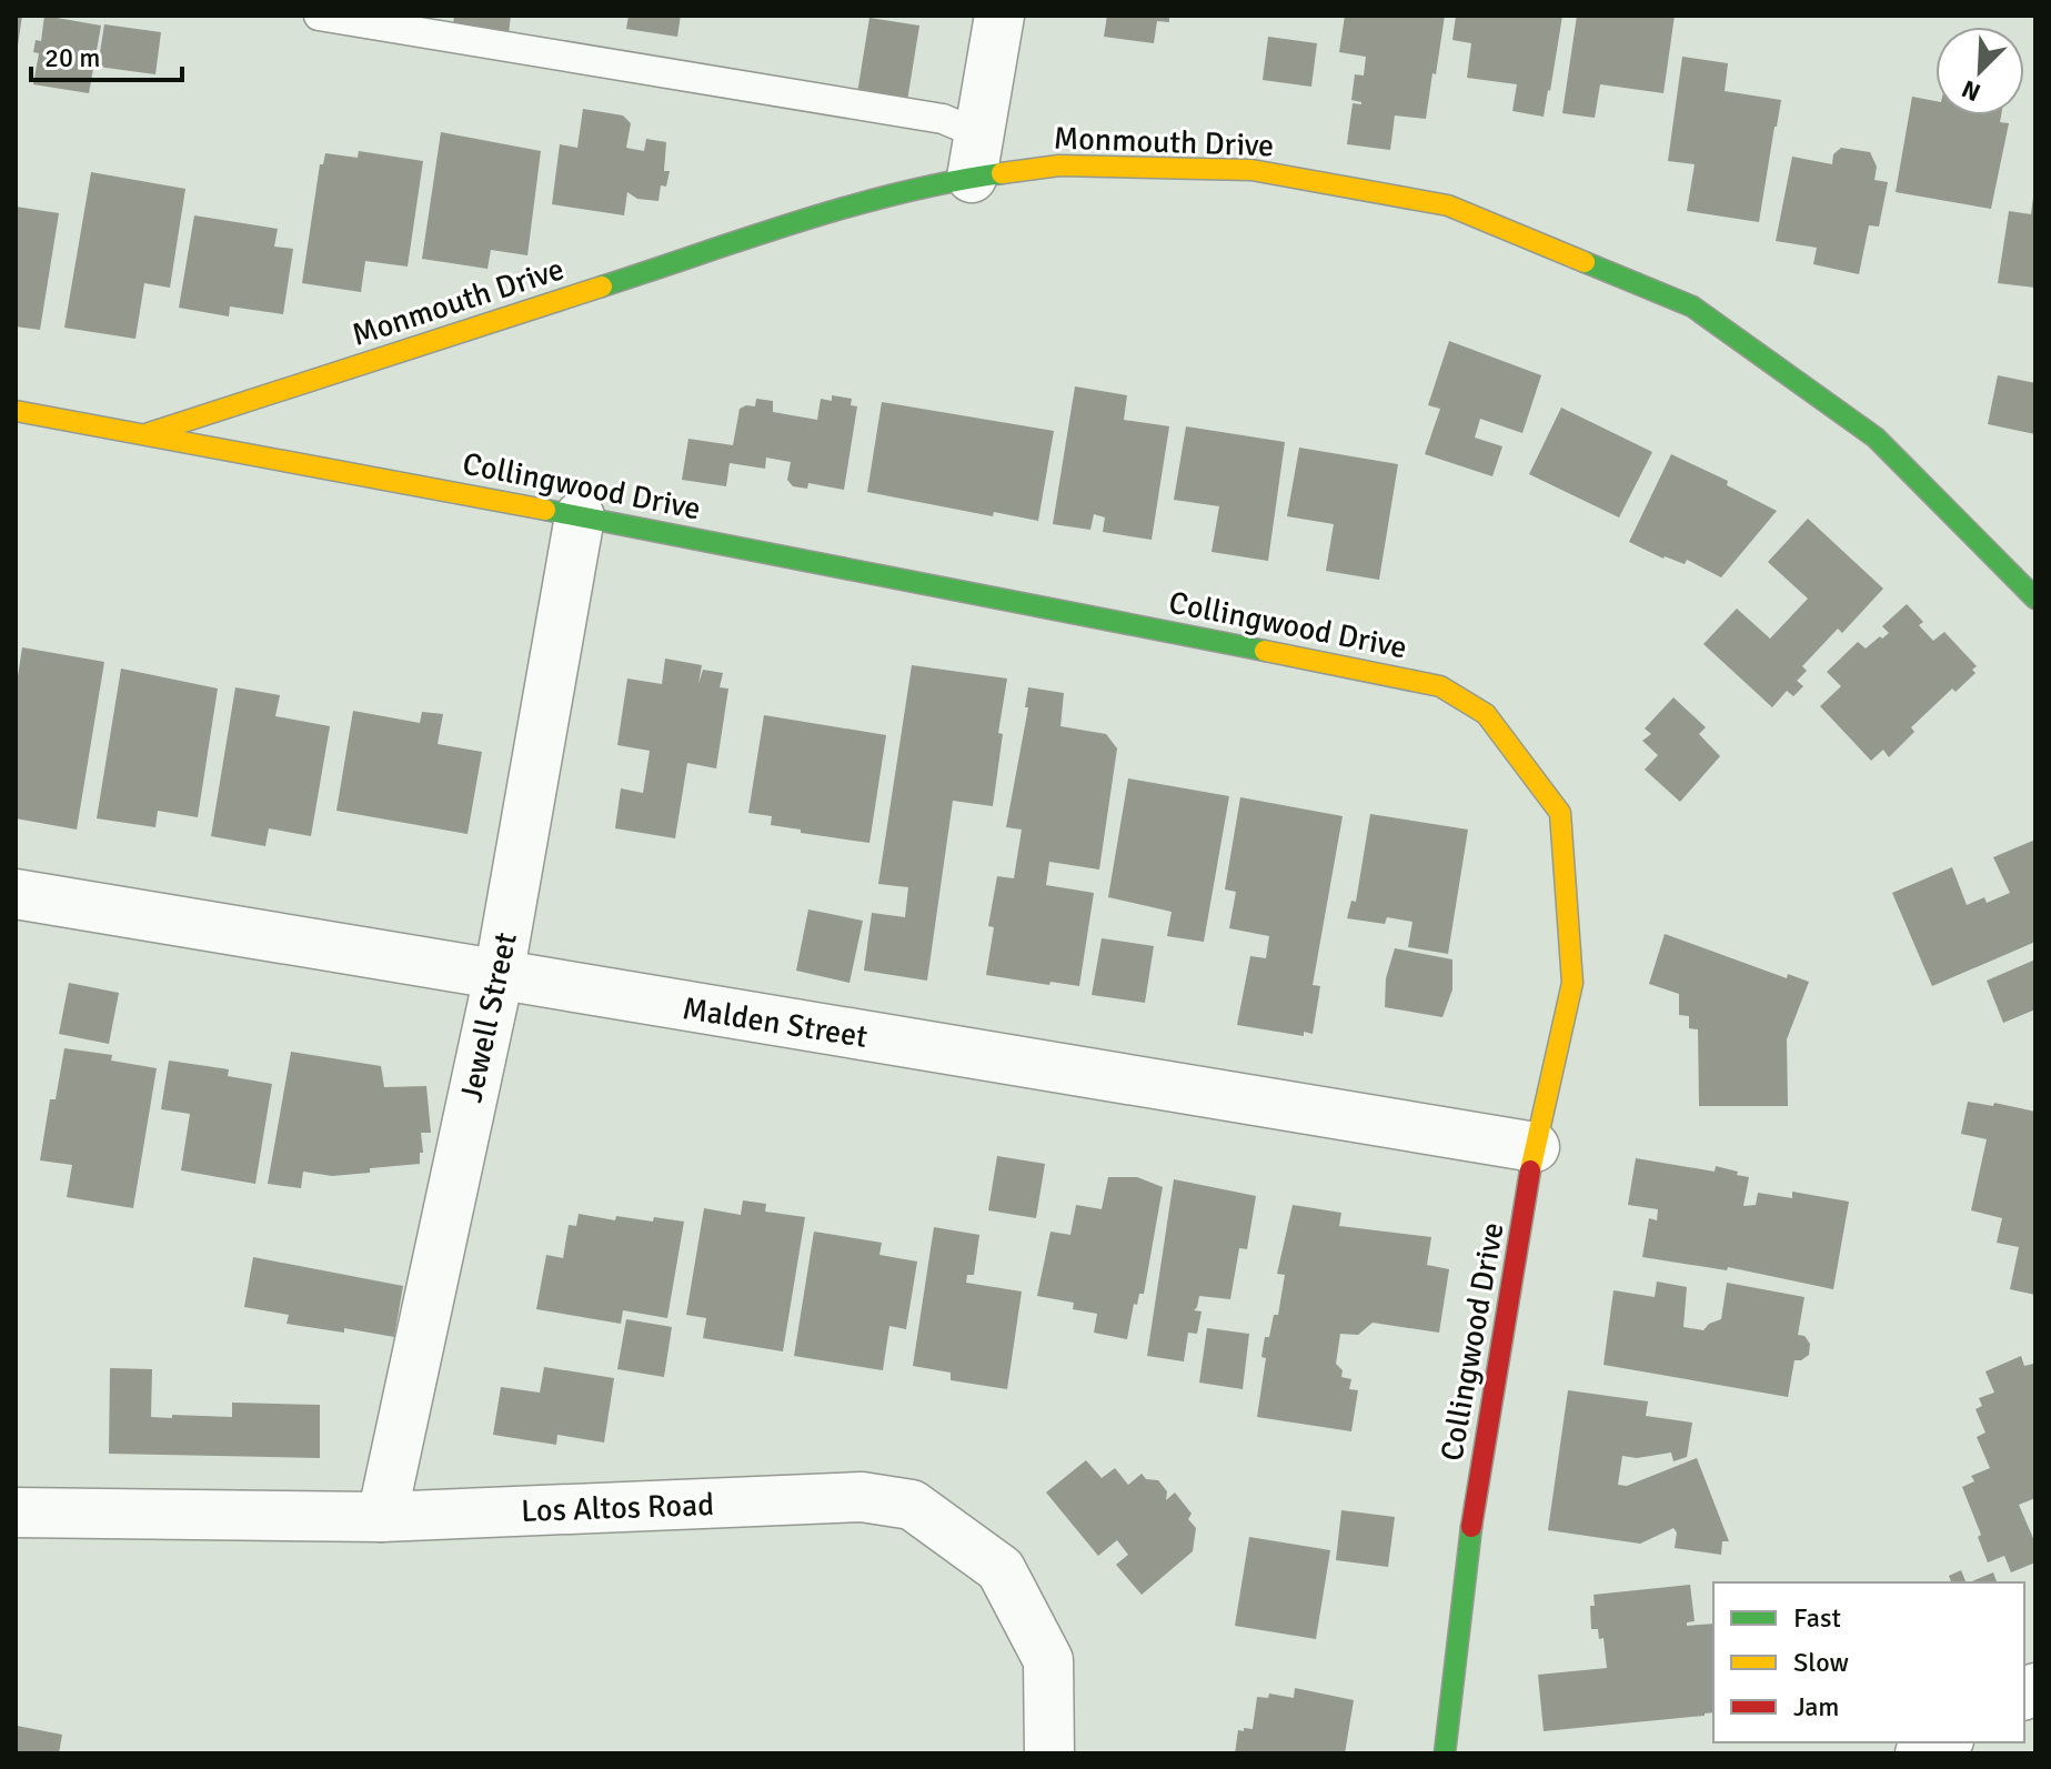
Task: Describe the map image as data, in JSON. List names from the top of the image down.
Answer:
{
  "streets": {
    "street": [
      "Monmouth Drive",
      "Collingwood Drive",
      "Jewell Street",
      "Malden Street",
      "Los Altos Road"
    ]
  },
  "crossings": [
    ["Monmouth Drive", "Collingwood Drive"],
    ["Collingwood Drive", "Jewell Street"],
    ["Collingwood Drive", "Malden Street"],
    ["Jewell Street", "Malden Street"],
    ["Jewell Street", "Los Altos Road"]
  ],
  "legend": ["Fast", "Slow", "Jam"],
  "scale_bar": "20 m",
  "north": "bottom left"
}
